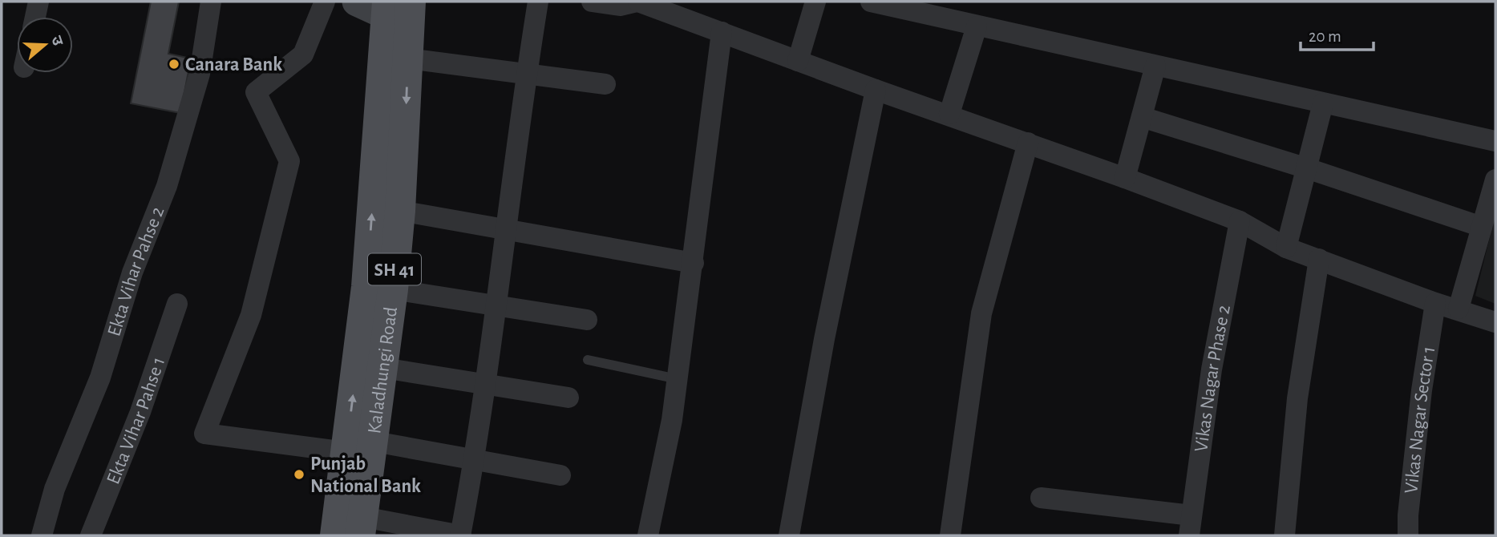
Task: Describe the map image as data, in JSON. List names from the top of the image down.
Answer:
{
  "streets": {
    "main road": ["SH 41", "Kaladhungi Road"],
    "street": [
      "Ekta Vihar Pahse 2",
      "Vikas Nagar Phase 2",
      "Vikas Nagar Sector 1",
      "Ekta Vihar Pahse 1"
    ]
  },
  "places": ["Canara Bank", "Punjab National Bank"],
  "scale_bar": "20 m",
  "north": "right"
}
